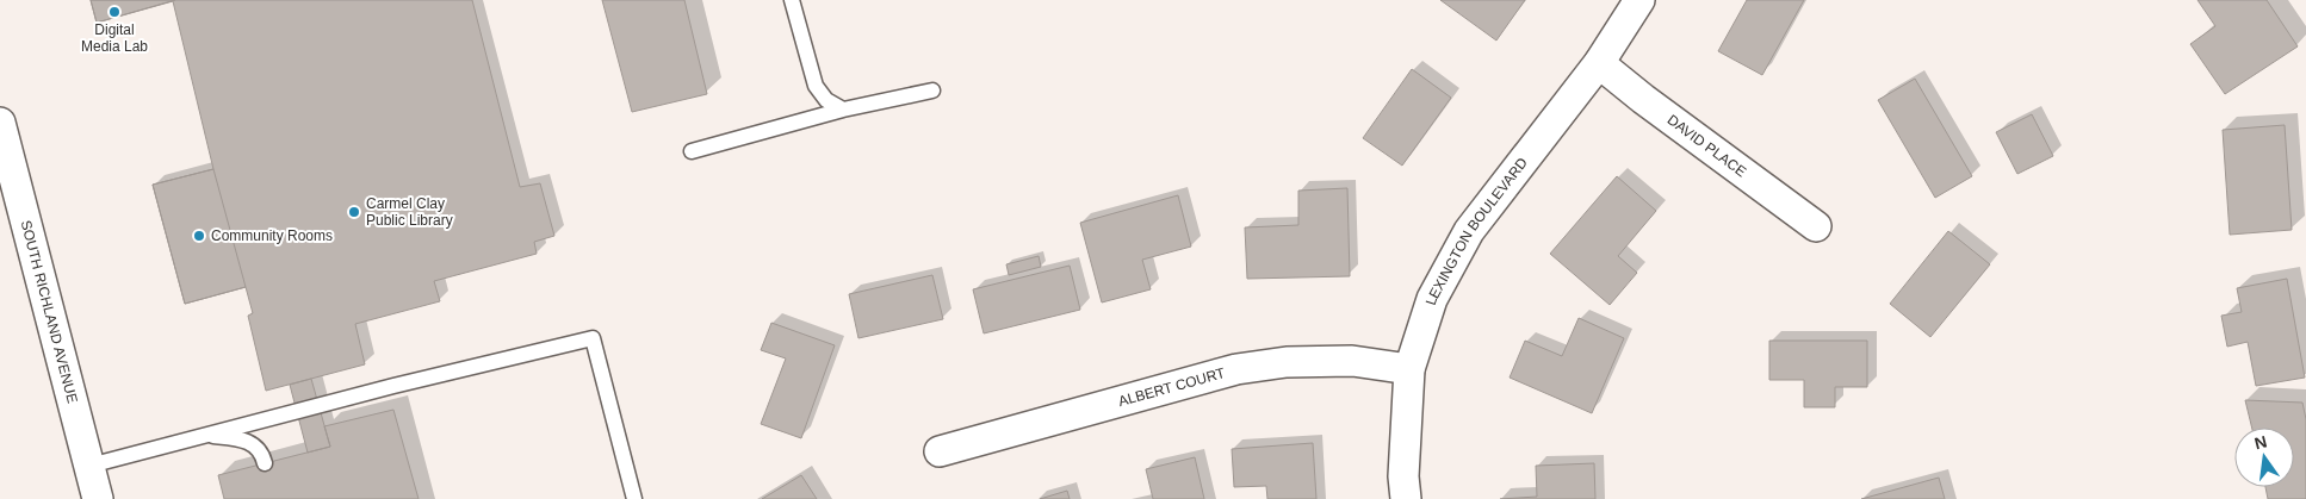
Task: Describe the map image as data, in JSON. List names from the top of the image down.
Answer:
{
  "streets": {
    "street": [
      "DAVID PLACE",
      "LEXINGTON BOULEVARD",
      "SOUTH RICHLAND AVENUE",
      "ALBERT COURT"
    ]
  },
  "crossings": [
    ["DAVID PLACE", "LEXINGTON BOULEVARD"],
    ["LEXINGTON BOULEVARD", "ALBERT COURT"]
  ],
  "places": ["Digital Media Lab", "Carmel Clay Public Library", "Community Rooms"],
  "north": "top"
}
